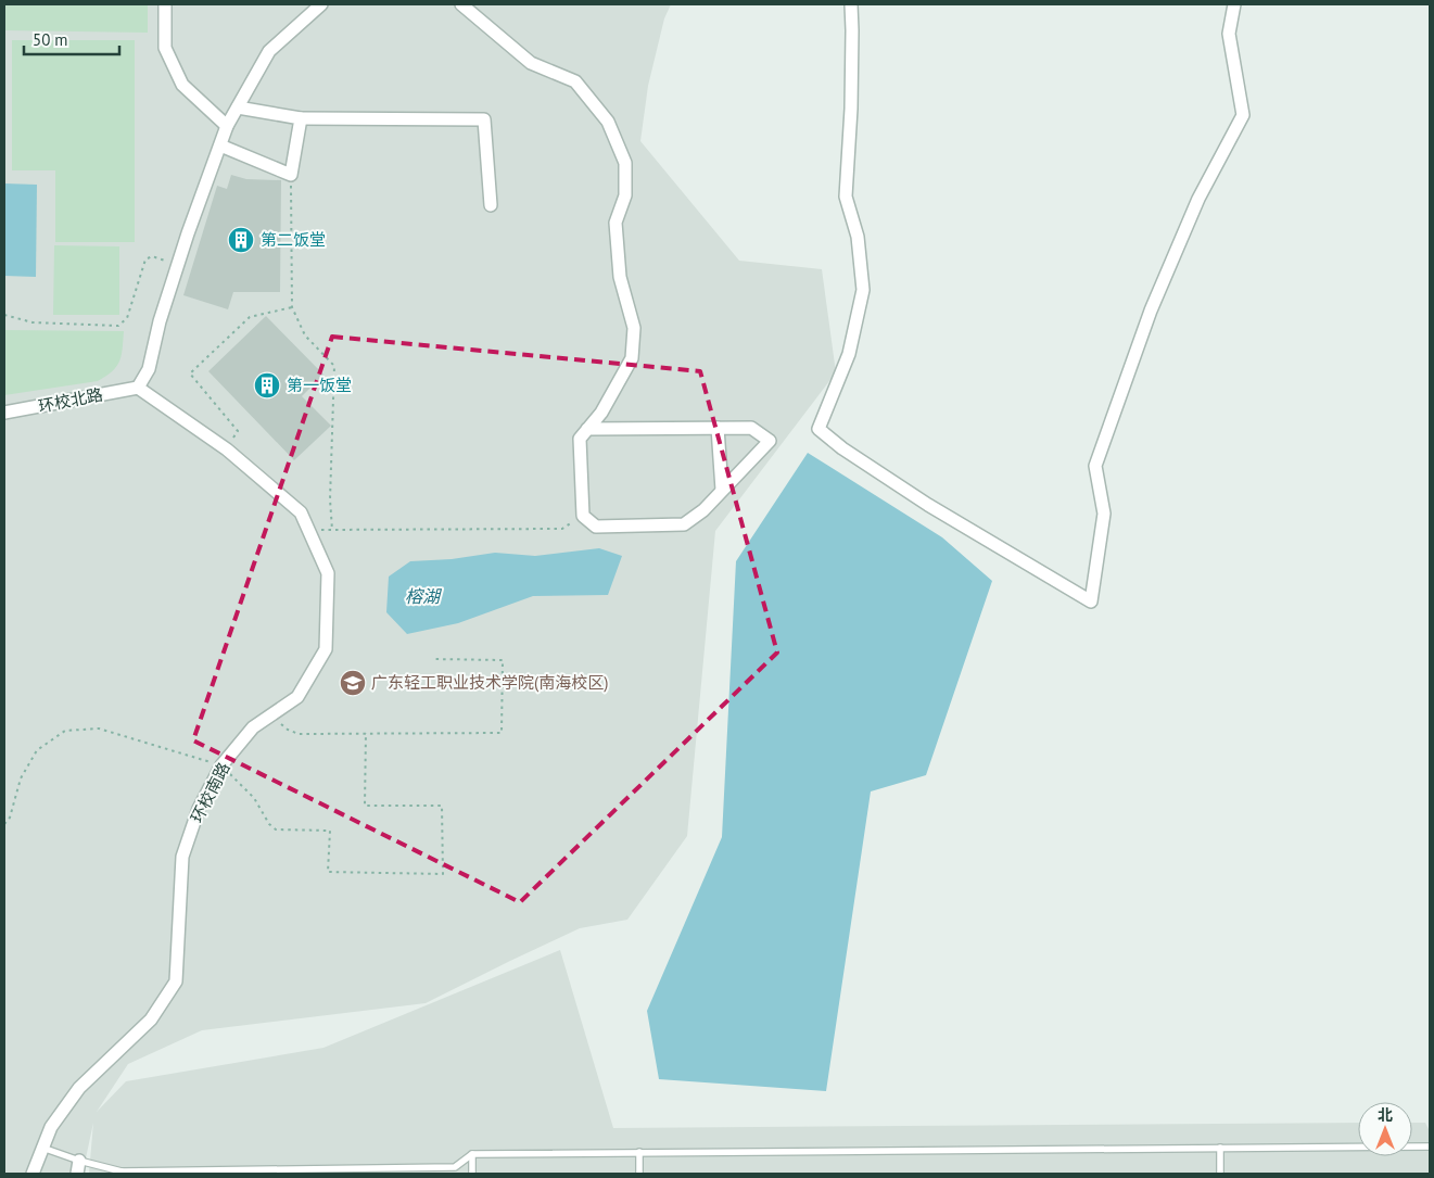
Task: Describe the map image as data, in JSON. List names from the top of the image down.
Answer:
{
  "streets": {
    "street": ["环校北路", "环校南路"]
  },
  "crossings": [
    ["环校北路", "环校南路"]
  ],
  "water": ["榕湖"],
  "places": {
    "building": ["第二饭堂", "第一饭堂"],
    "school or university": ["广东轻工职业技术学院(南海校区)"]
  },
  "scale_bar": "50 m",
  "north": "top"
}
